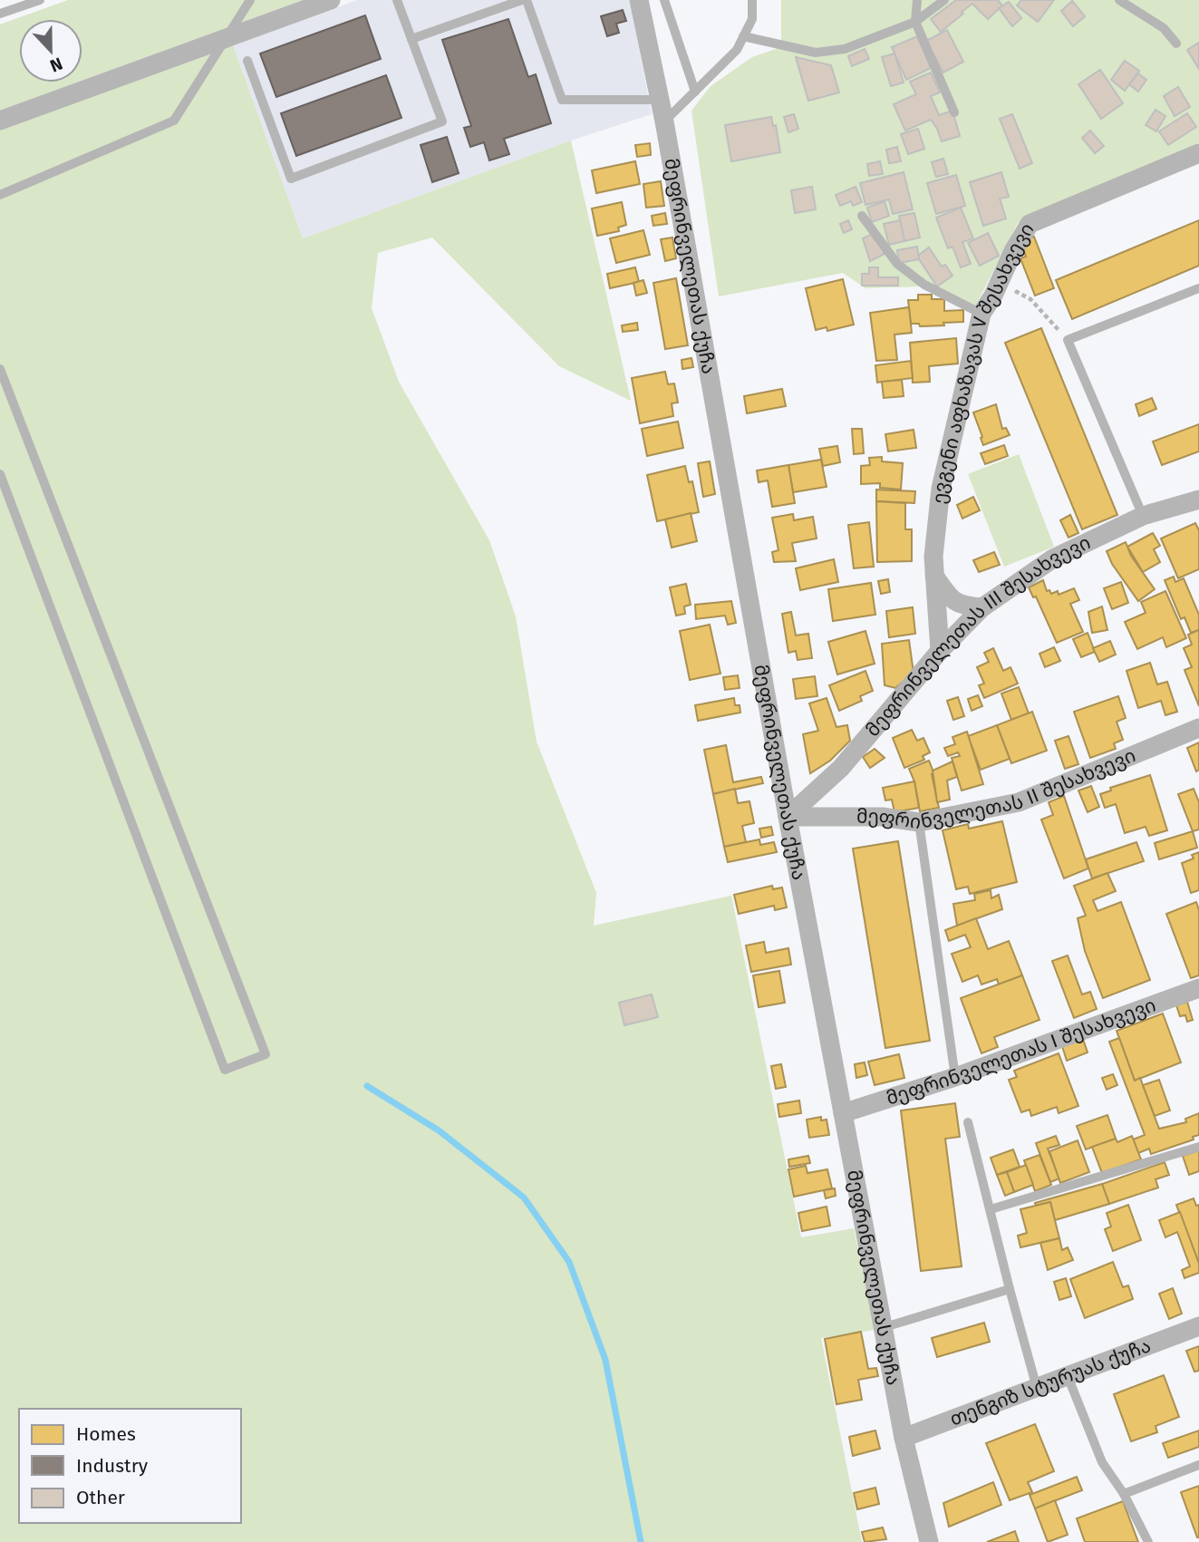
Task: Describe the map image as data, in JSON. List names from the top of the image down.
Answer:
{
  "streets": {
    "street": [
      "მეფრინველეთას ქუჩა",
      "ევგენი აფხაზავას V შესახვევი",
      "მეფრინველეთას III შესახვევი",
      "მეფრინველეთას II შესახვევი",
      "მეფრინველეთას I შესახვევი",
      "თენგიზ სტურუას ქუჩა"
    ]
  },
  "crossings": [
    ["მეფრინველეთას ქუჩა", "მეფრინველეთას III შესახვევი"],
    ["მეფრინველეთას ქუჩა", "მეფრინველეთას II შესახვევი"],
    ["მეფრინველეთას ქუჩა", "მეფრინველეთას I შესახვევი"],
    ["მეფრინველეთას ქუჩა", "თენგიზ სტურუას ქუჩა"],
    ["ევგენი აფხაზავას V შესახვევი", "მეფრინველეთას III შესახვევი"],
    ["მეფრინველეთას III შესახვევი", "მეფრინველეთას II შესახვევი"]
  ],
  "legend": ["Homes", "Industry", "Other"],
  "north": "bottom"
}
